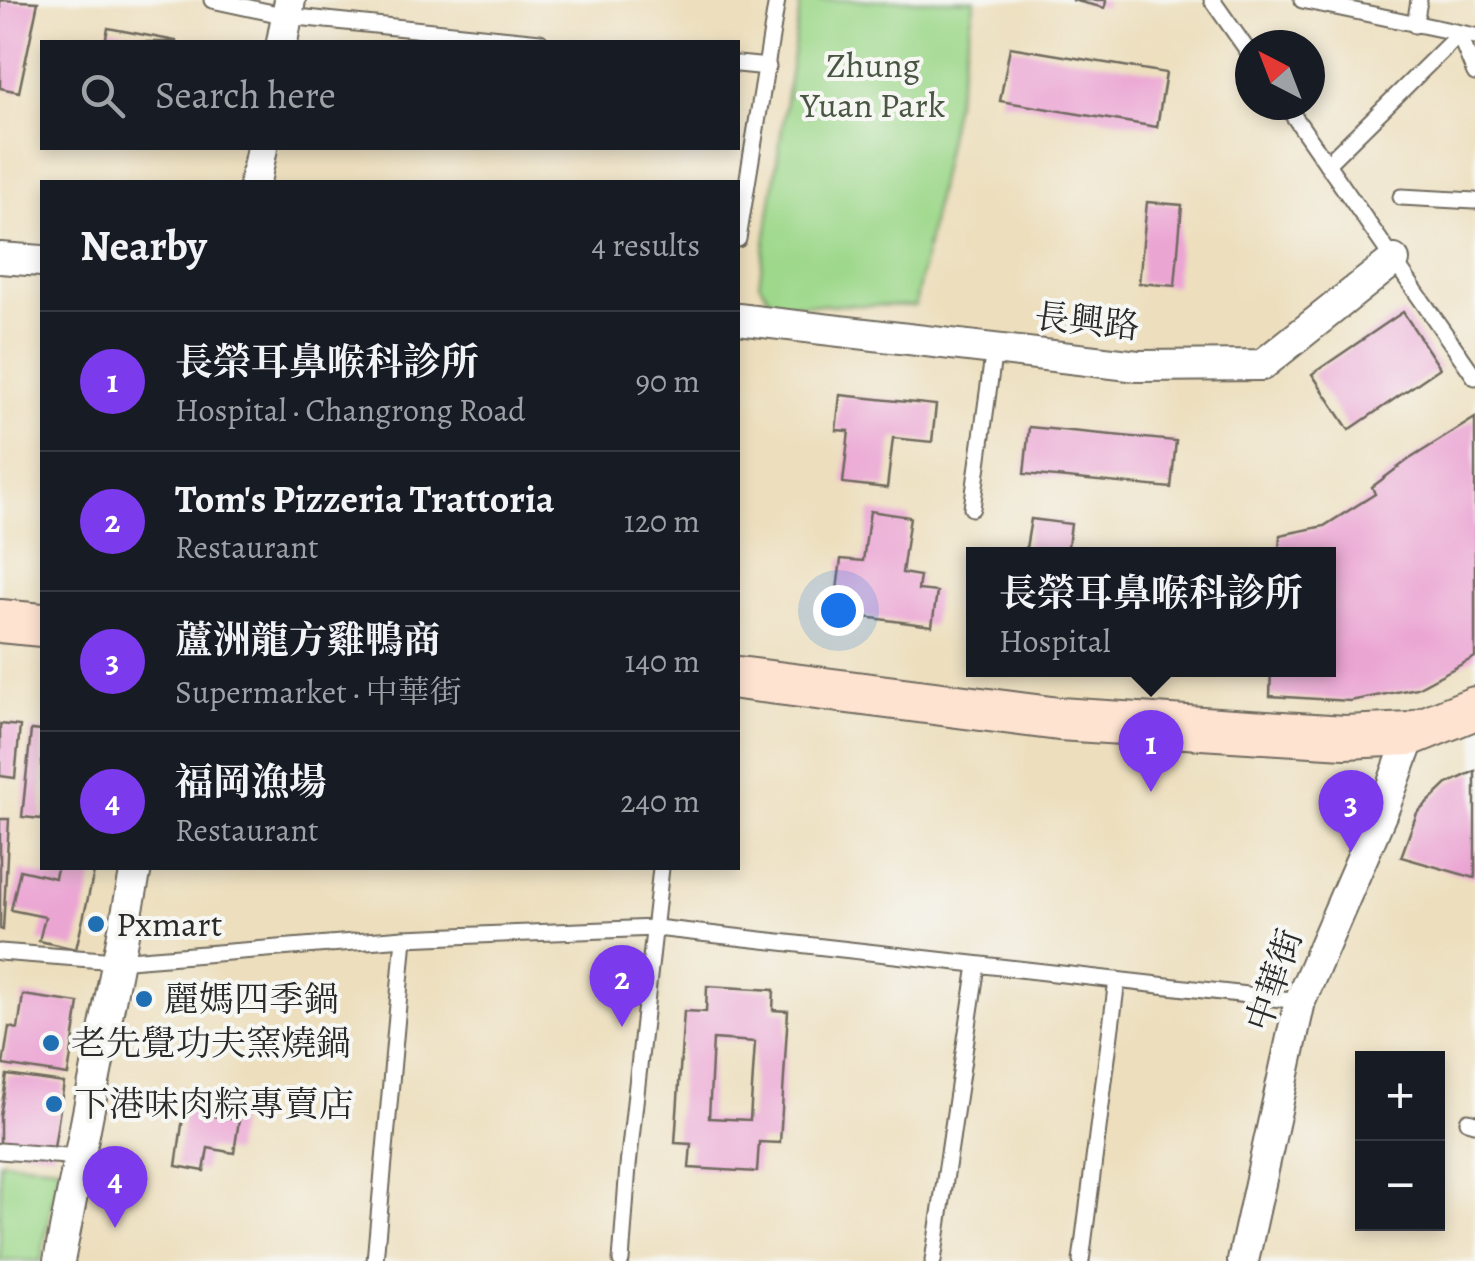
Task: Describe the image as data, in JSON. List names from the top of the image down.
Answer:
{
  "streets": {
    "street": ["長興路", "中華街"]
  },
  "parks": ["Zhung Yuan Park"],
  "places": [
    "Pxmart",
    "麗媽四季鍋",
    "老先覺功夫窯燒鍋",
    "下港味肉粽專賣店"
  ],
  "north": "top left",
  "page": {
    "search": "Search here",
    "heading": ["Nearby", "4 results"],
    "list": [
      {
        "mark": "1",
        "name": "長榮耳鼻喉科診所",
        "note": "Hospital · Changrong Road",
        "value": "90 m"
      },
      {
        "mark": "2",
        "name": "Tom's Pizzeria Trattoria",
        "note": "Restaurant",
        "value": "120 m"
      },
      {
        "mark": "3",
        "name": "蘆洲龍方雞鴨商",
        "note": "Supermarket · 中華街",
        "value": "140 m"
      },
      {
        "mark": "4",
        "name": "福岡漁場",
        "note": "Restaurant",
        "value": "240 m"
      }
    ],
    "popup": ["長榮耳鼻喉科診所", "Hospital"],
    "pins": [
      "1",
      "3",
      "2",
      "4"
    ],
    "map_buttons": ["+", "−"]
  }
}
